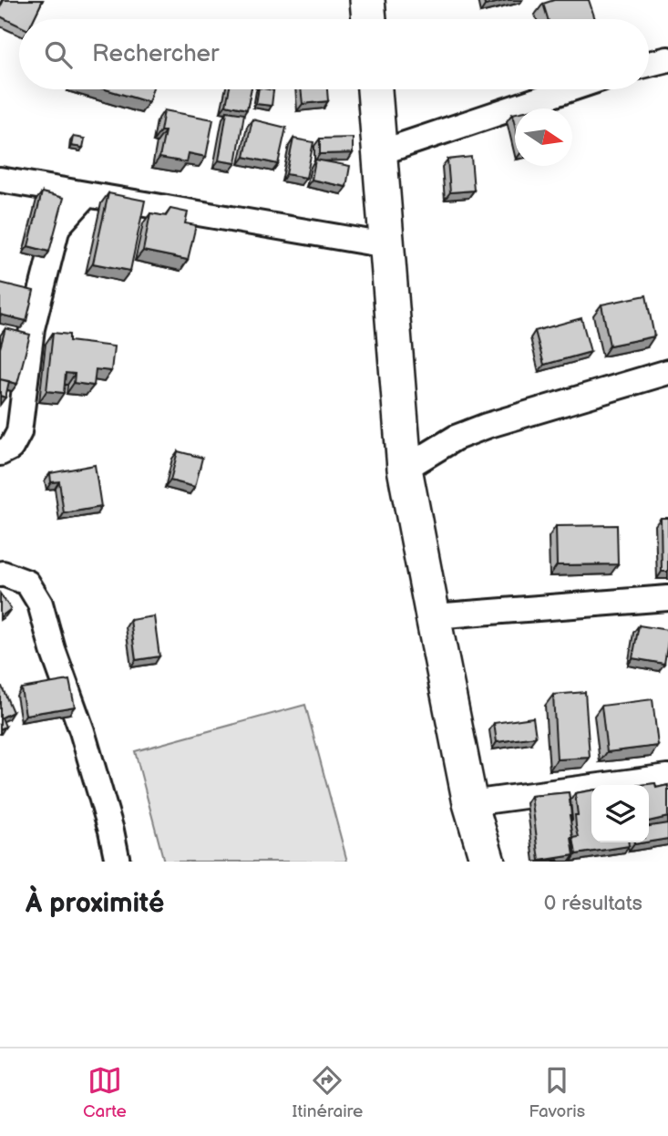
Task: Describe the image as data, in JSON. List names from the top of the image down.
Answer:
{
  "north": "right",
  "page": {
    "search": "Rechercher",
    "heading": ["À proximité", "0 résultats"],
    "nav": ["Carte", "Itinéraire", "Favoris"]
  }
}
